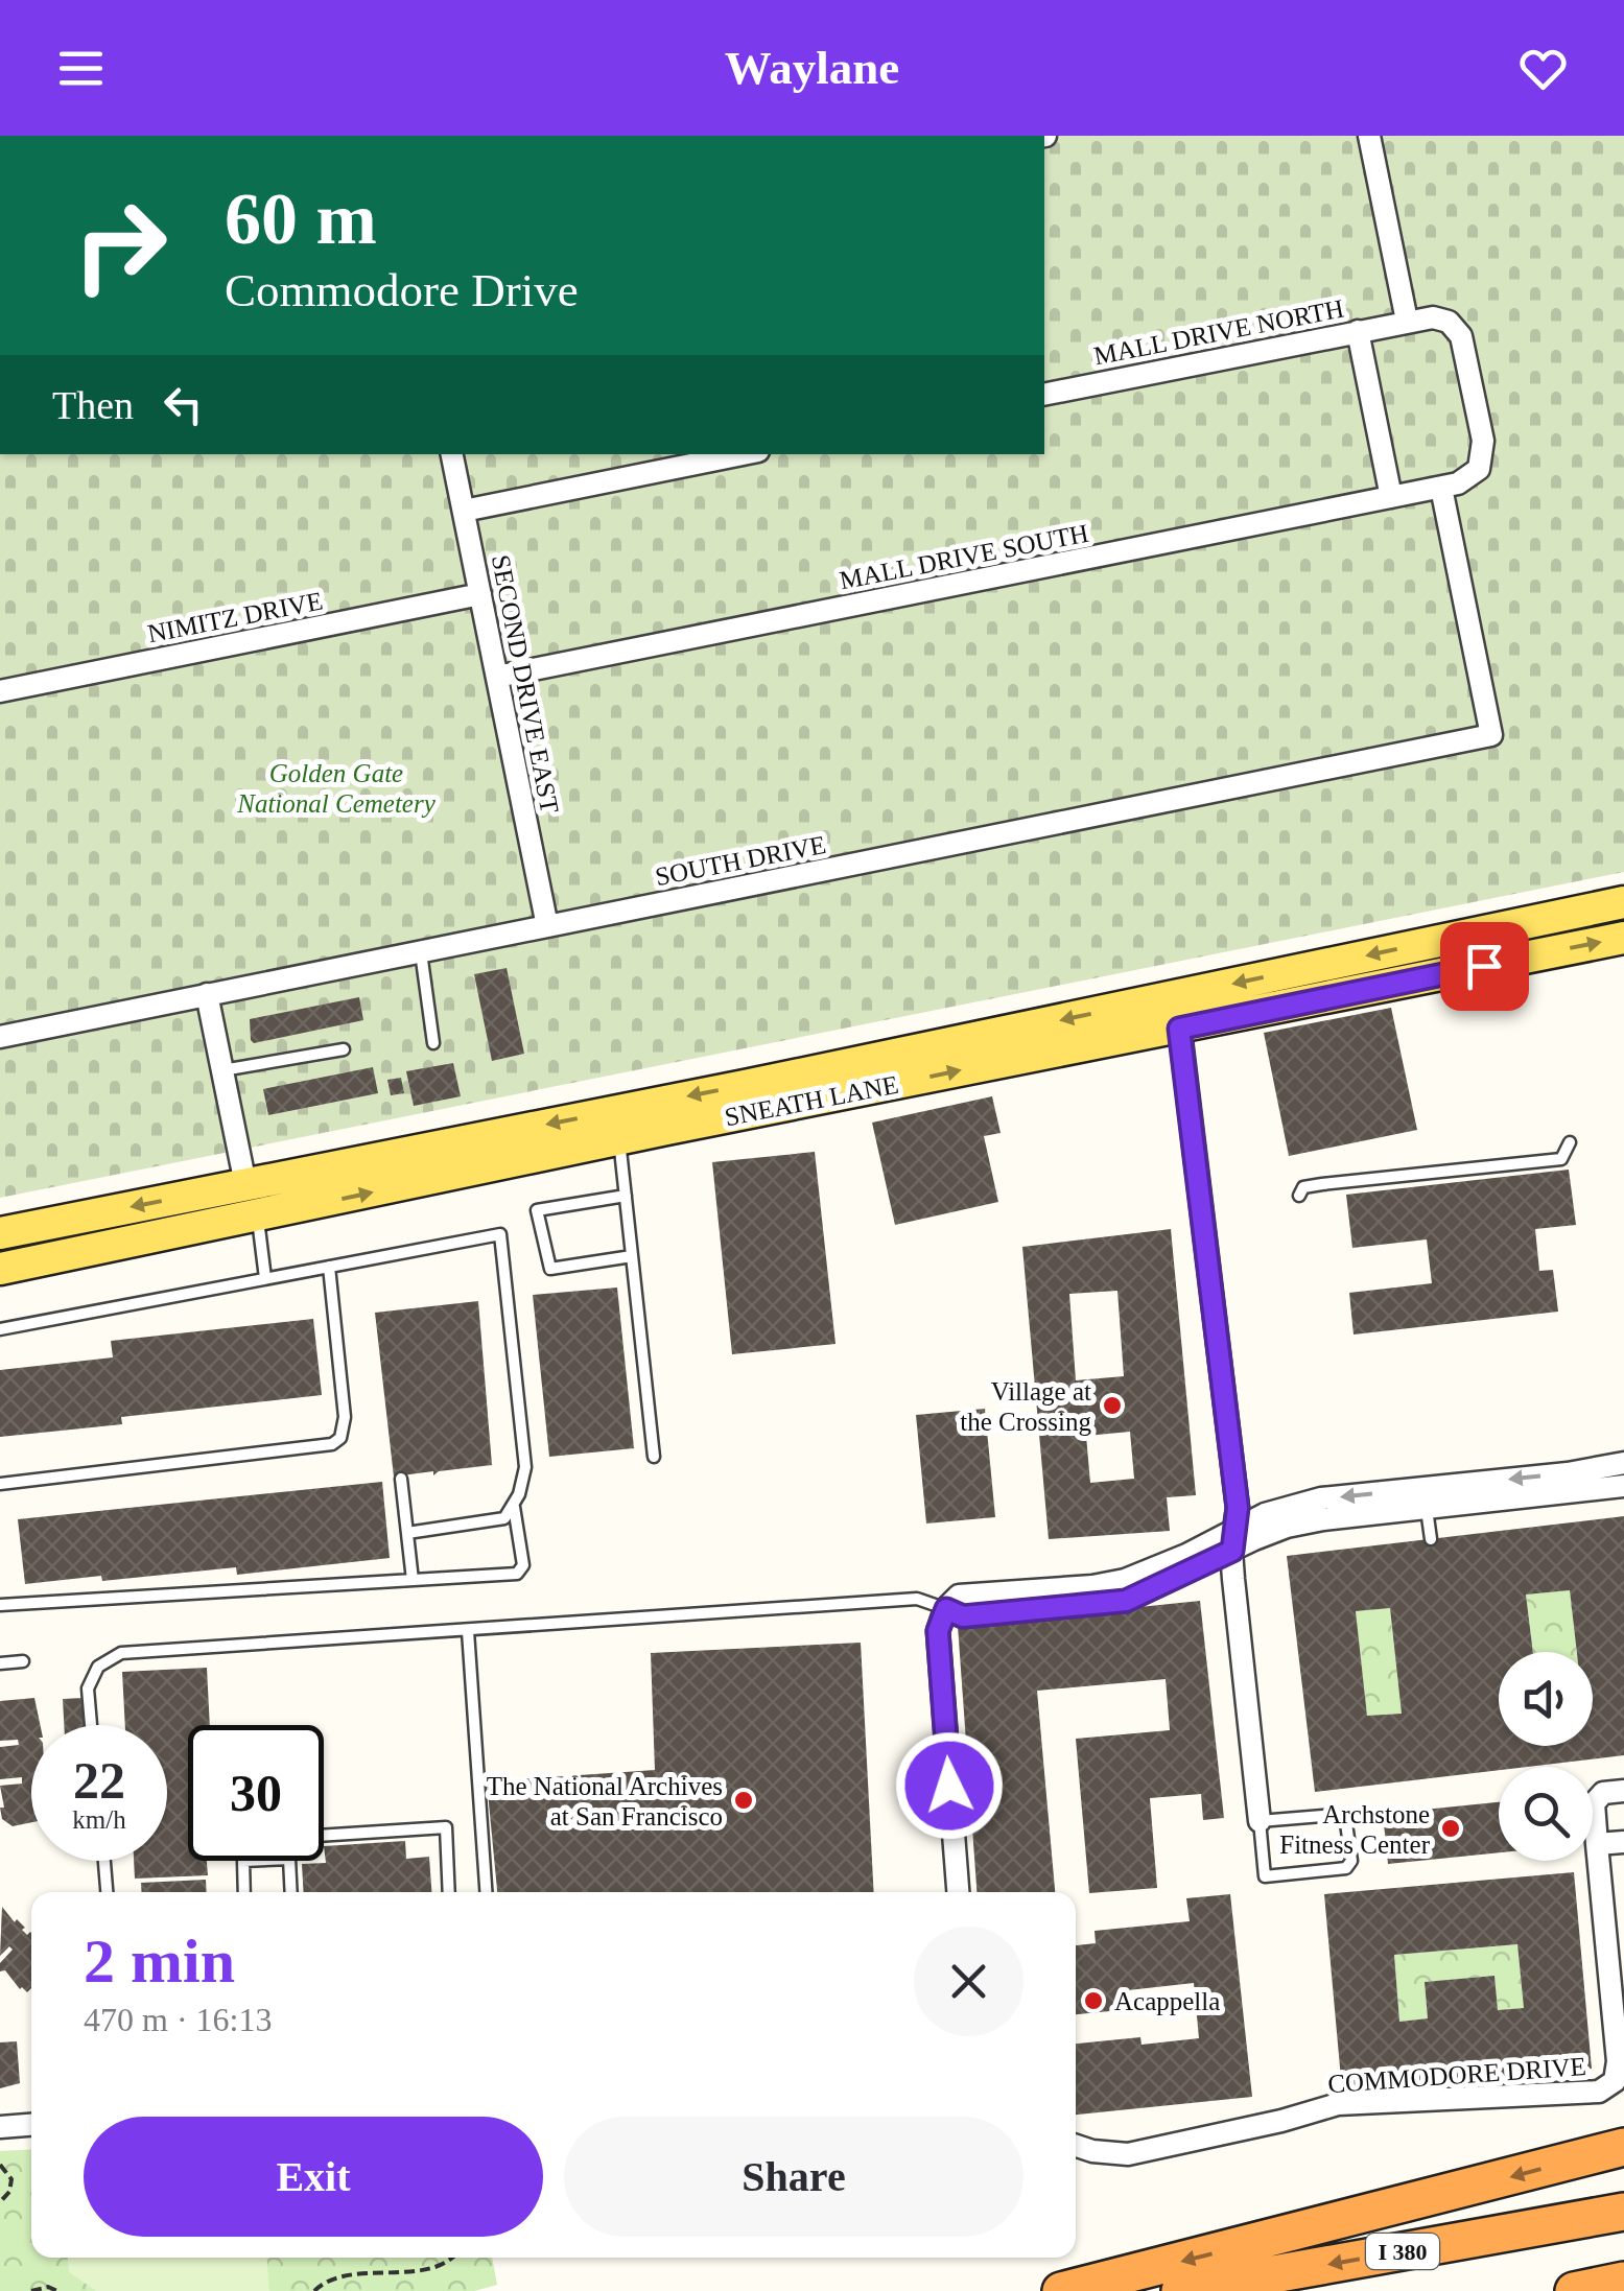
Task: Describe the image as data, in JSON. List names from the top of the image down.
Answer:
{
  "streets": {
    "highway": ["I 380"],
    "main road": ["SNEATH LANE"],
    "street": [
      "MALL DRIVE NORTH",
      "MALL DRIVE SOUTH",
      "NIMITZ DRIVE",
      "SECOND DRIVE EAST",
      "SOUTH DRIVE",
      "COMMODORE DRIVE"
    ]
  },
  "crossings": [
    ["MALL DRIVE NORTH", "MALL DRIVE SOUTH"],
    ["MALL DRIVE NORTH", "SOUTH DRIVE"],
    ["MALL DRIVE SOUTH", "SECOND DRIVE EAST"],
    ["MALL DRIVE SOUTH", "SOUTH DRIVE"],
    ["NIMITZ DRIVE", "SECOND DRIVE EAST"],
    ["SECOND DRIVE EAST", "SOUTH DRIVE"]
  ],
  "parks": ["Golden Gate National Cemetery"],
  "places": [
    "Village at the Crossing",
    "The National Archives at San Francisco",
    "Archstone Fitness Center",
    "Acappella"
  ],
  "page": {
    "header": "Waylane",
    "turn": ["60 m", "Commodore Drive"],
    "then": "Then",
    "speed": "22 km/h",
    "limit": "30",
    "heading": ["2 min", "470 m · 16:13"],
    "buttons": ["Exit", "Share"]
  }
}
